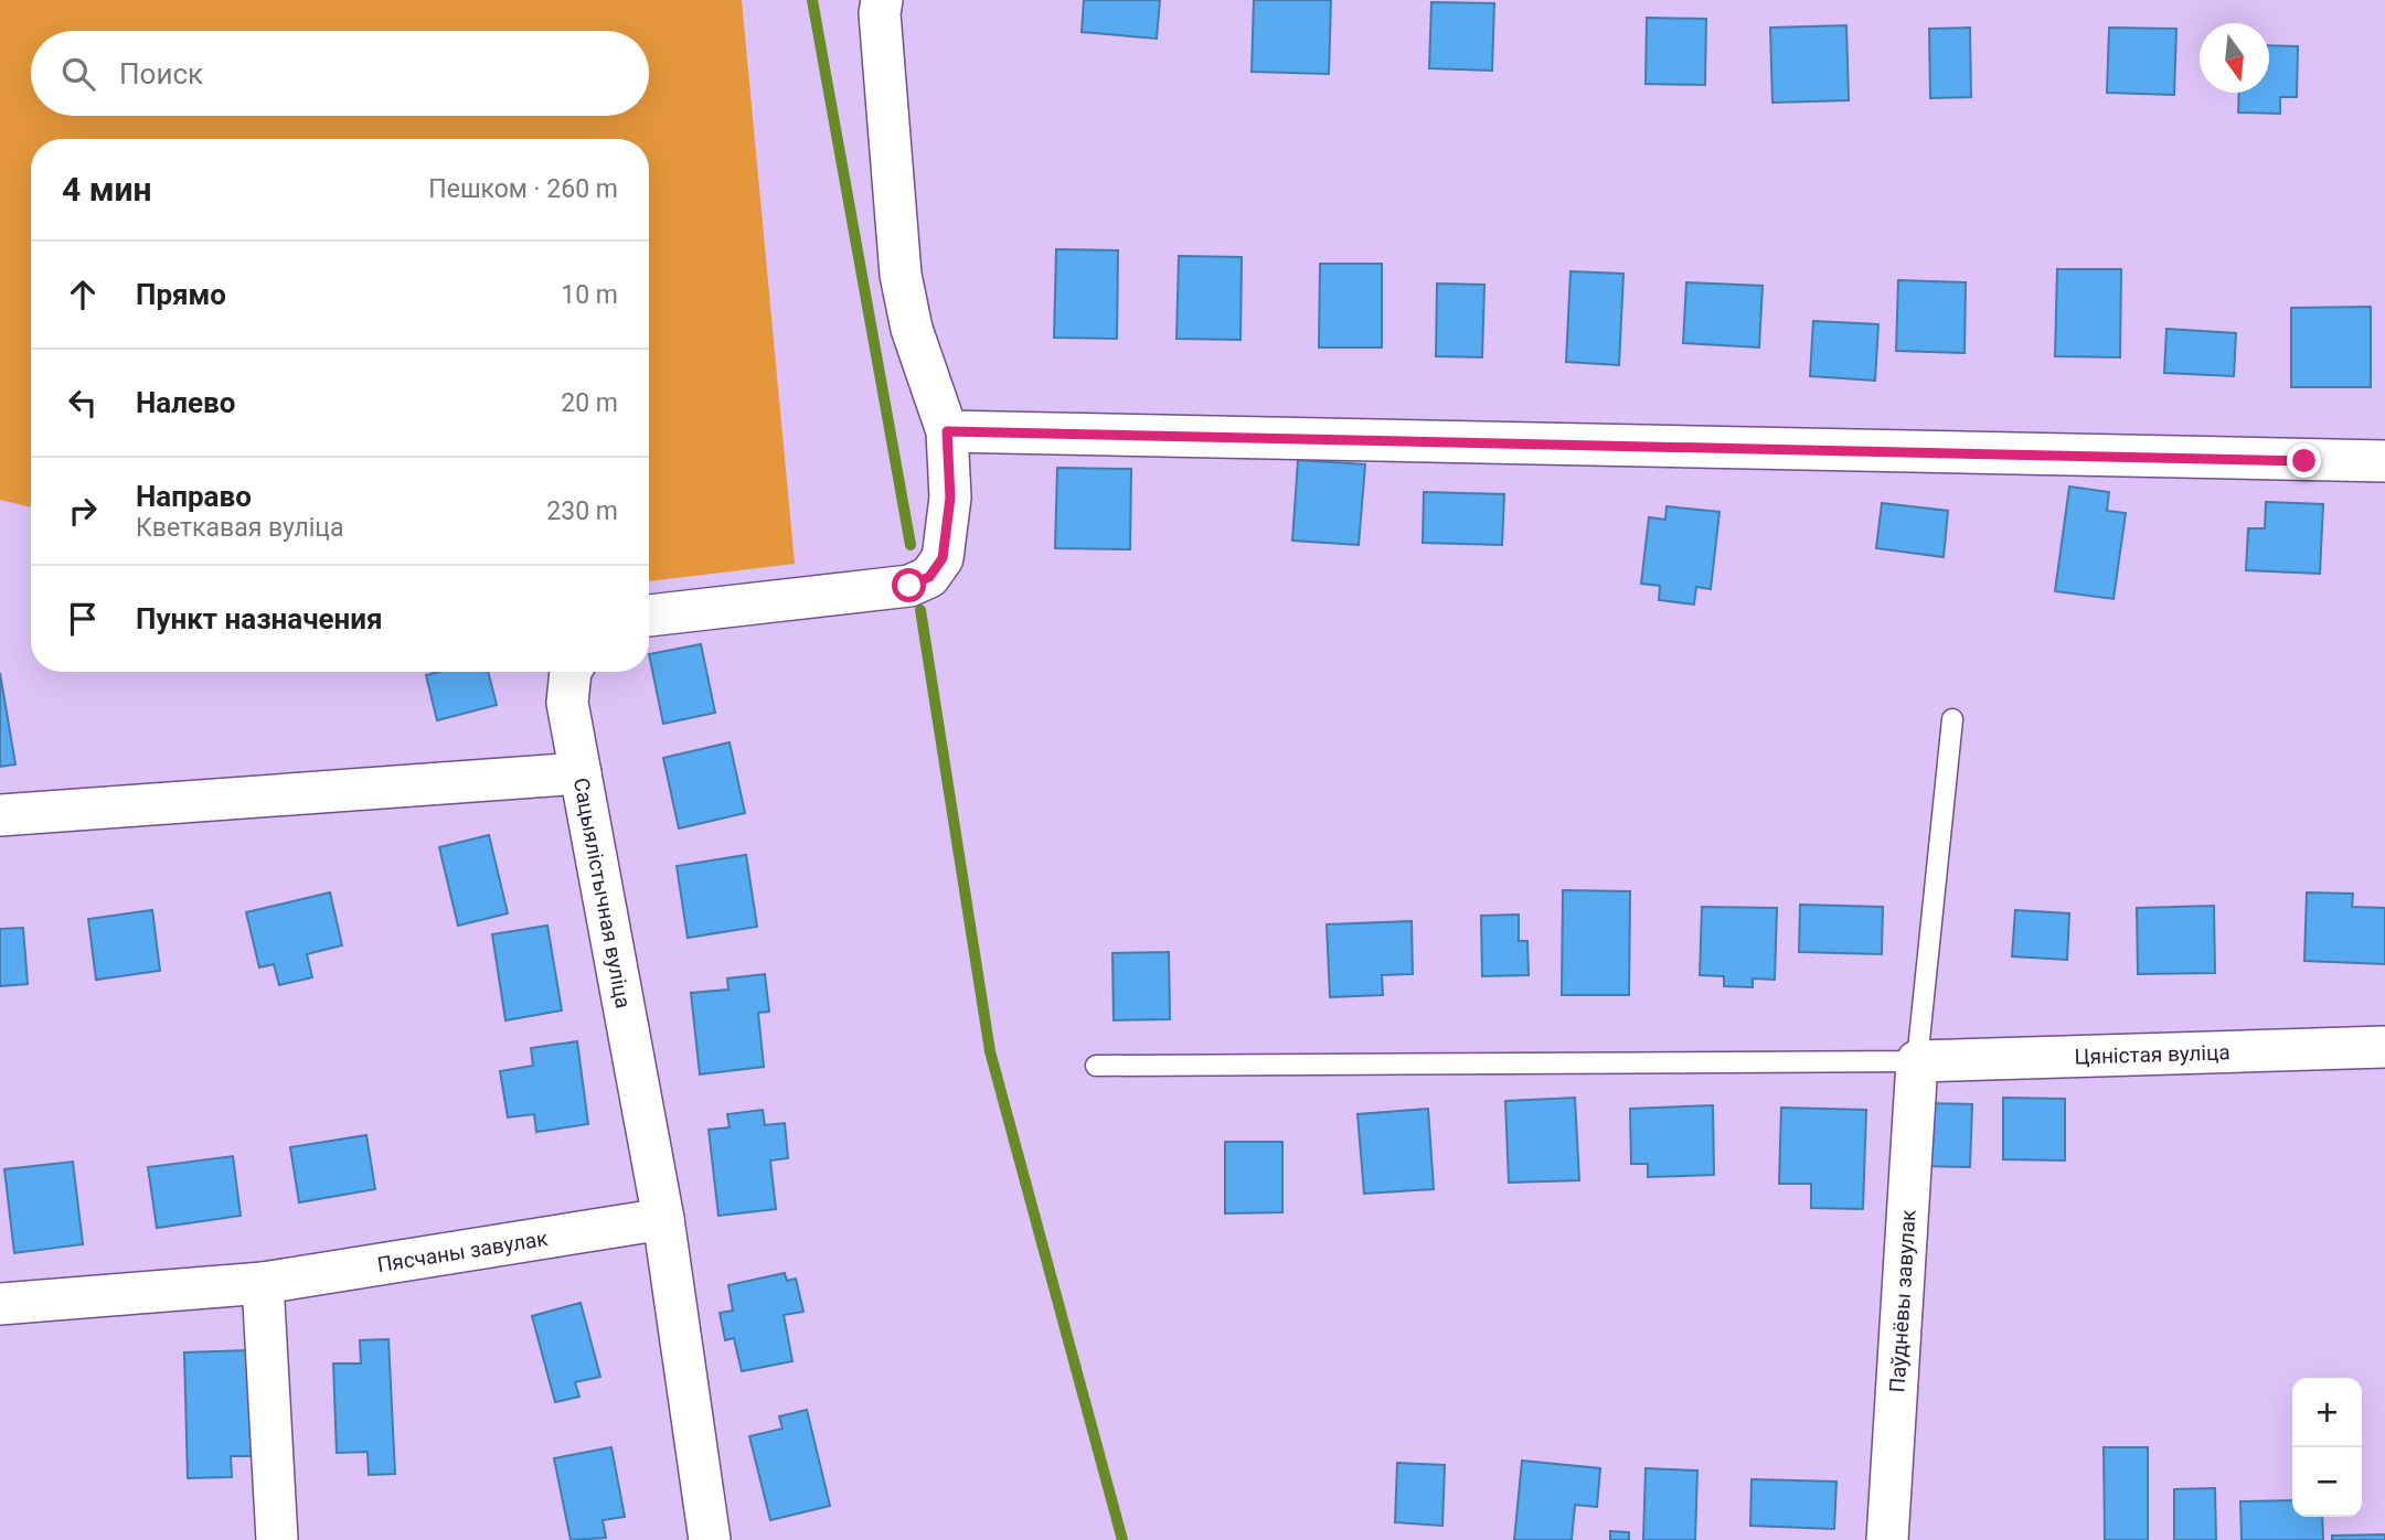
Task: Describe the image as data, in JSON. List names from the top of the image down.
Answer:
{
  "streets": {
    "street": [
      "Сацыялістычная вуліца",
      "Цяністая вуліца",
      "Пясчаны завулак",
      "Паўднёвы завулак"
    ]
  },
  "crossings": [
    ["Сацыялістычная вуліца", "Пясчаны завулак"],
    ["Цяністая вуліца", "Паўднёвы завулак"]
  ],
  "north": "bottom",
  "page": {
    "search": "Поиск",
    "heading": ["4 мин", "Пешком · 260 m"],
    "list": [
      ["Прямо", "10 m"],
      ["Налево", "20 m"],
      ["Направо", "Кветкавая вуліца", "230 m"],
      "Пункт назначения"
    ],
    "map_buttons": ["+", "−"]
  }
}
